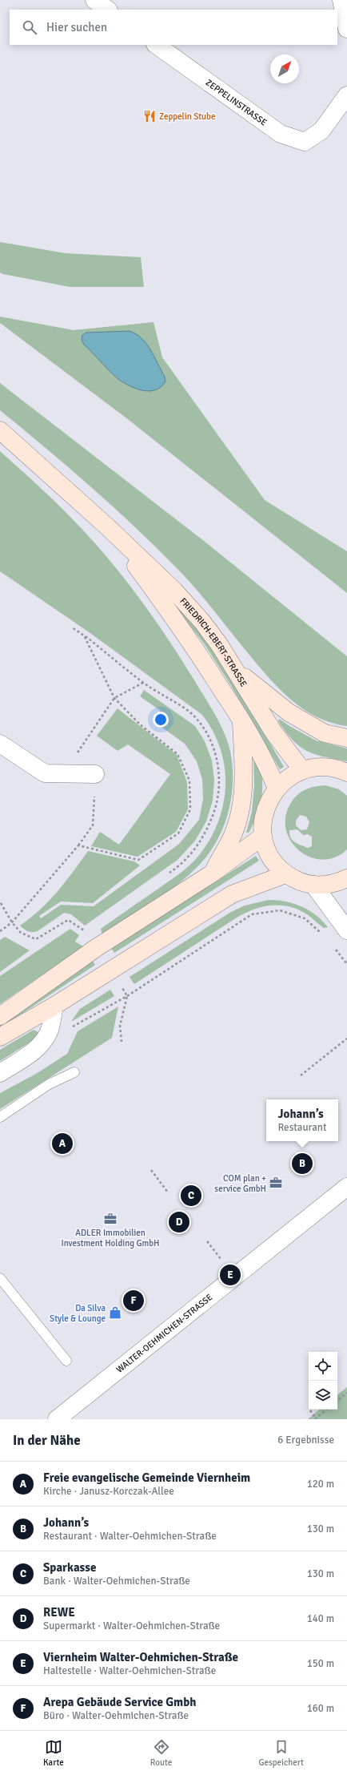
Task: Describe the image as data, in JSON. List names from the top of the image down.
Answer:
{
  "streets": {
    "street": ["ZEPPELINSTRASSE", "FRIEDRICH-EBERT-STRASSE", "WALTER-OEHMICHEN-STRASSE"]
  },
  "places": {
    "restaurant": ["Zeppelin Stube"],
    "office": ["COM plan + service GmbH", "ADLER Immobilien Investment Holding GmbH"],
    "shop": ["Da Silva Style & Lounge"]
  },
  "north": "top right",
  "page": {
    "search": "Hier suchen",
    "popup": ["Johann’s", "Restaurant"],
    "pins": [
      "A",
      "B",
      "C",
      "D",
      "E",
      "F"
    ],
    "heading": ["In der Nähe", "6 Ergebnisse"],
    "list": [
      {
        "mark": "A",
        "name": "Freie evangelische Gemeinde Viernheim",
        "note": "Kirche · Janusz-Korczak-Allee",
        "value": "120 m"
      },
      {
        "mark": "B",
        "name": "Johann’s",
        "note": "Restaurant · Walter-Oehmichen-Straße",
        "value": "130 m"
      },
      {
        "mark": "C",
        "name": "Sparkasse",
        "note": "Bank · Walter-Oehmichen-Straße",
        "value": "130 m"
      },
      {
        "mark": "D",
        "name": "REWE",
        "note": "Supermarkt · Walter-Oehmichen-Straße",
        "value": "140 m"
      },
      {
        "mark": "E",
        "name": "Viernheim Walter-Oehmichen-Straße",
        "note": "Haltestelle · Walter-Oehmichen-Straße",
        "value": "150 m"
      },
      {
        "mark": "F",
        "name": "Arepa Gebäude Service Gmbh",
        "note": "Büro · Walter-Oehmichen-Straße",
        "value": "160 m"
      }
    ],
    "nav": ["Karte", "Route", "Gespeichert"]
  }
}
